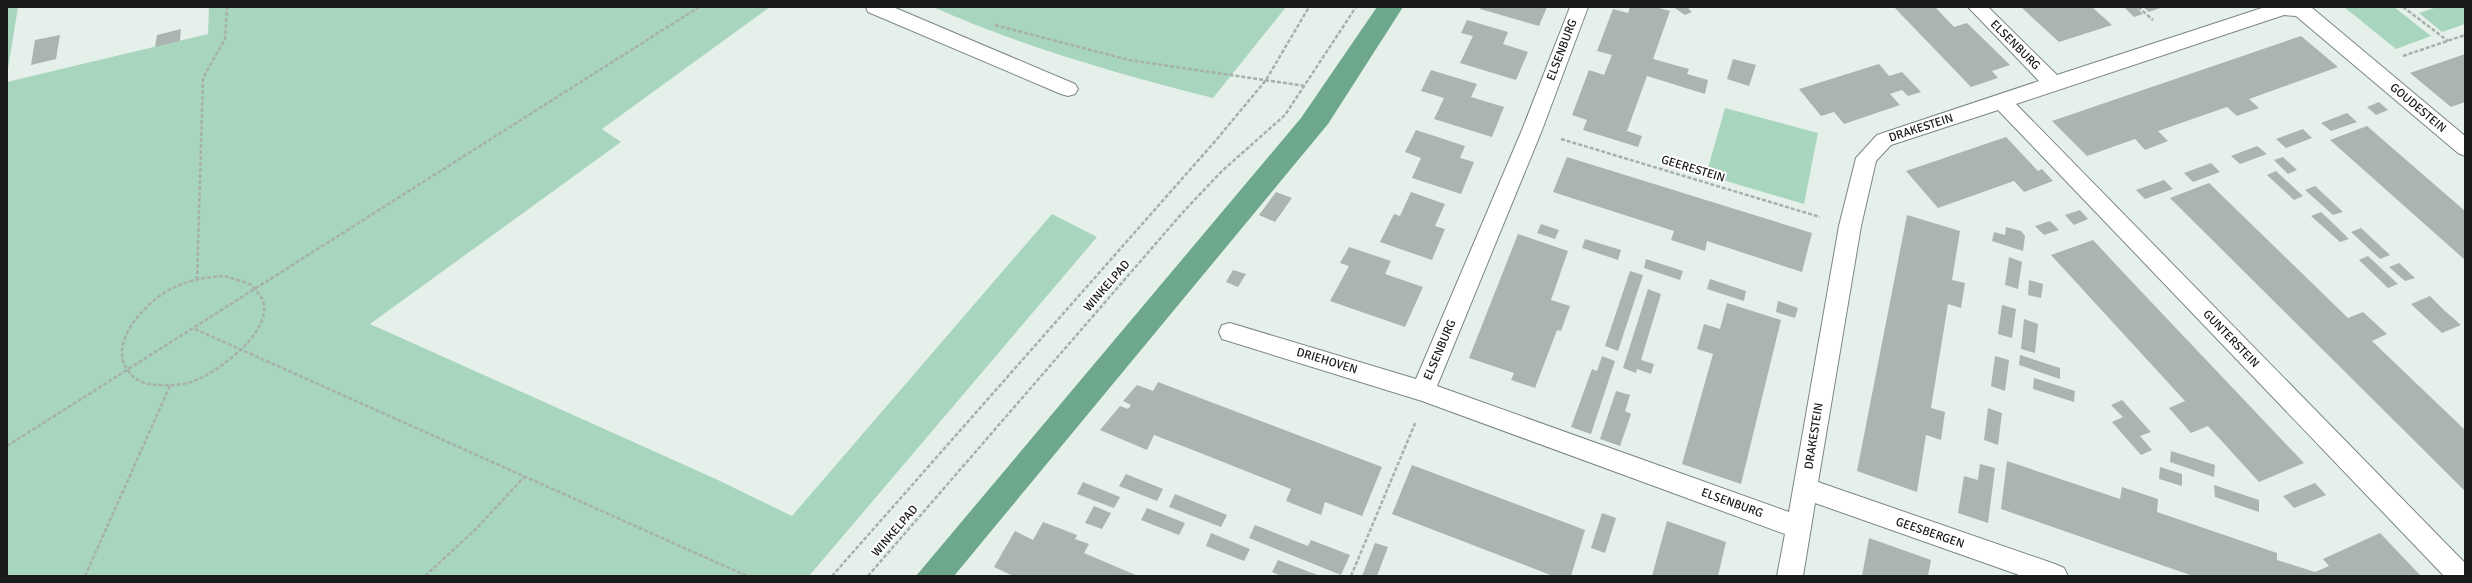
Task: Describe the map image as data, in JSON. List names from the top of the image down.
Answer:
{
  "streets": {
    "street": [
      "ELSENBURG",
      "GOUDESTEIN",
      "DRAKESTEIN",
      "GUNTERSTEIN",
      "DRIEHOVEN",
      "GEESBERGEN"
    ],
    "path": ["GEERESTEIN", "WINKELPAD"]
  },
  "crossings": [
    ["ELSENBURG", "DRAKESTEIN"],
    ["ELSENBURG", "GEERESTEIN"],
    ["ELSENBURG", "DRIEHOVEN"],
    ["GOUDESTEIN", "DRAKESTEIN"],
    ["DRAKESTEIN", "GEERESTEIN"],
    ["DRAKESTEIN", "GUNTERSTEIN"],
    ["DRAKESTEIN", "GEESBERGEN"]
  ]
}
